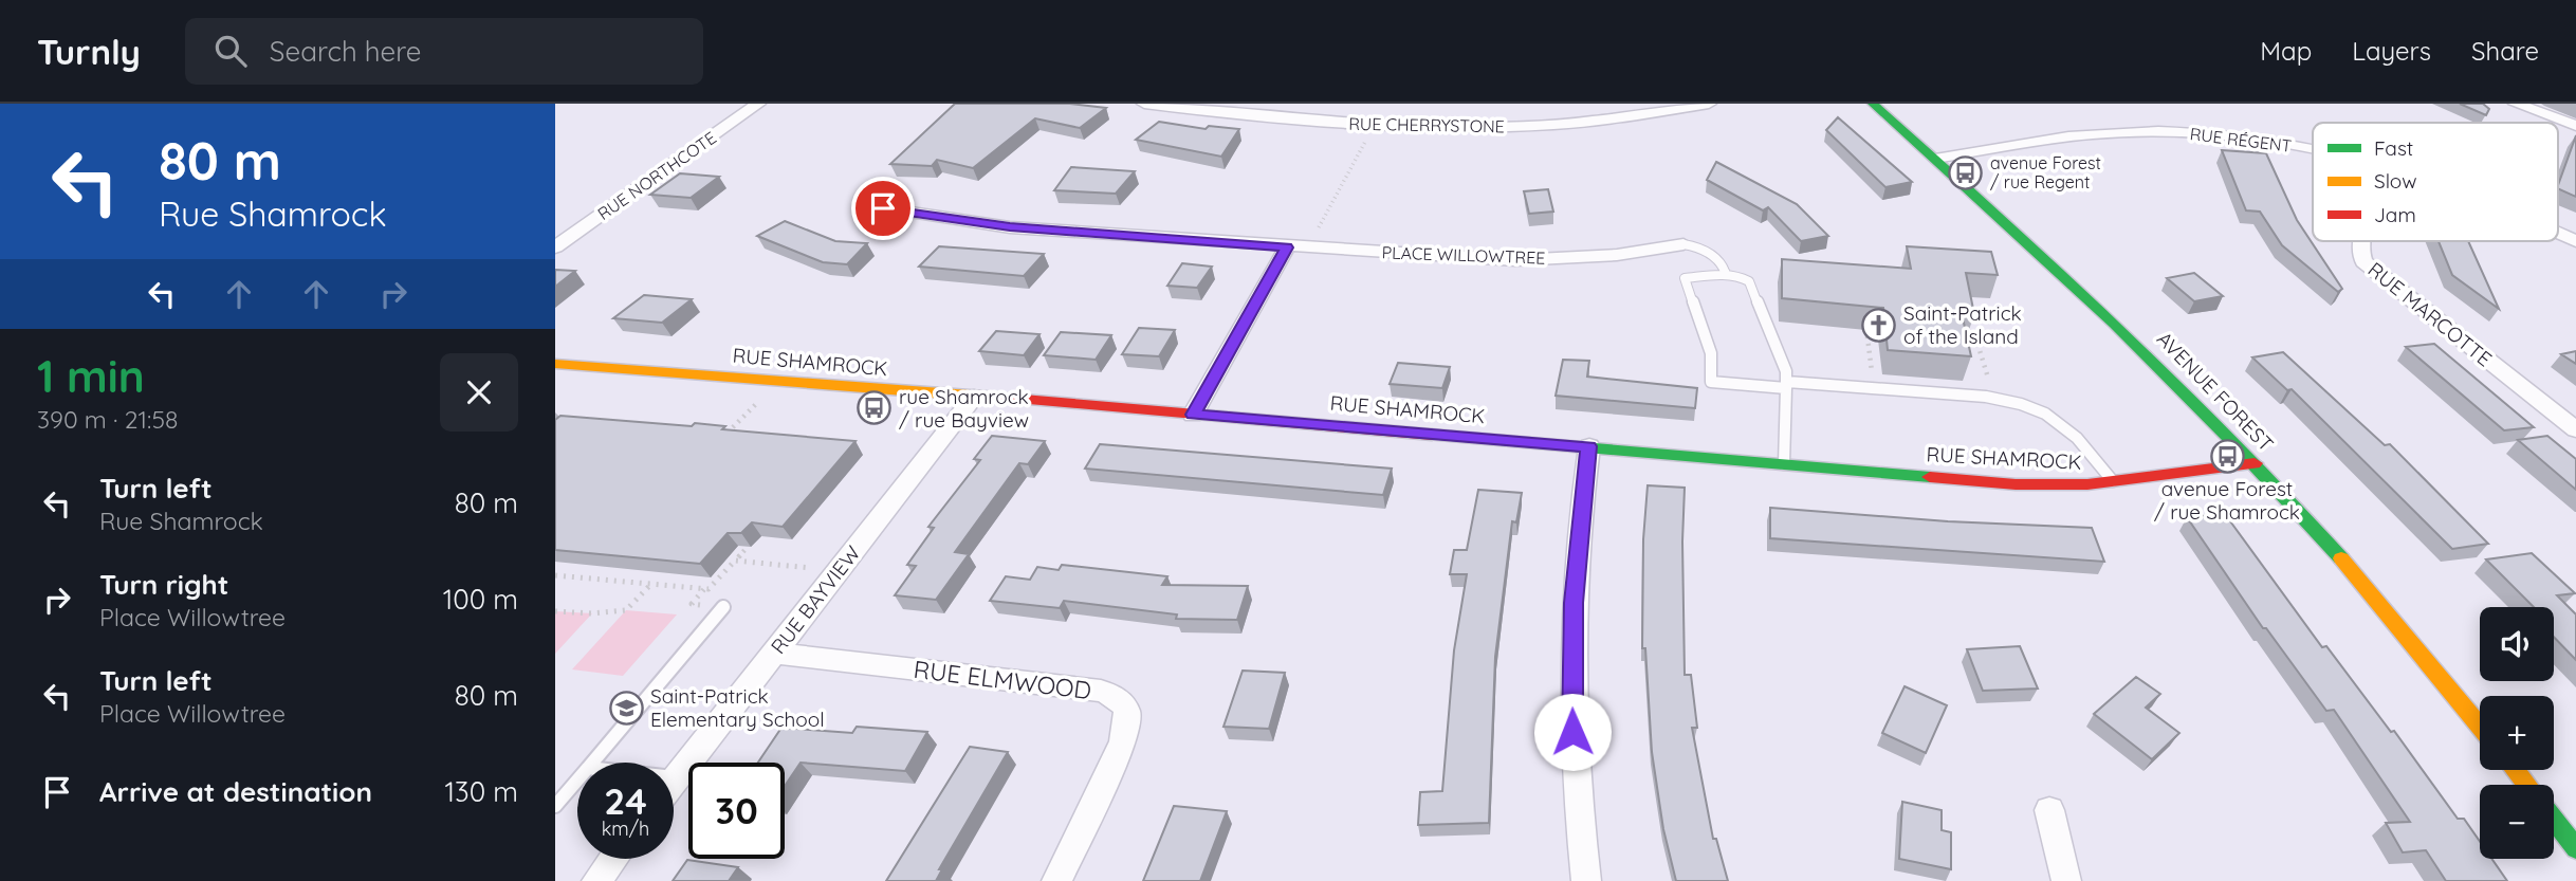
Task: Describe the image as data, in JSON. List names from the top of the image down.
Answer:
{
  "streets": {
    "street": [
      "RUE CHERRYSTONE",
      "RUE RÉGENT",
      "RUE NORTHCOTE",
      "PLACE WILLOWTREE",
      "RUE MARCOTTE",
      "RUE SHAMROCK",
      "AVENUE FOREST",
      "RUE BAYVIEW",
      "RUE ELMWOOD"
    ]
  },
  "crossings": [
    ["RUE RÉGENT", "AVENUE FOREST"],
    ["RUE SHAMROCK", "AVENUE FOREST"],
    ["RUE SHAMROCK", "RUE BAYVIEW"],
    ["RUE BAYVIEW", "RUE ELMWOOD"]
  ],
  "places": {
    "bus stop": ["avenue Forest / rue Regent", "rue Shamrock / rue Bayview", "avenue Forest / rue Shamrock"],
    "church": ["Saint-Patrick of the Island"],
    "school or university": ["Saint-Patrick Elementary School"]
  },
  "legend": ["Fast", "Slow", "Jam"],
  "page": {
    "header": "Turnly",
    "search": "Search here",
    "nav": ["Map", "Layers", "Share"],
    "turn": ["80 m", "Rue Shamrock"],
    "heading": ["1 min", "390 m · 21:58"],
    "list": [
      {
        "name": "Turn left",
        "note": "Rue Shamrock",
        "value": "80 m"
      },
      {
        "name": "Turn right",
        "note": "Place Willowtree",
        "value": "100 m"
      },
      {
        "name": "Turn left",
        "note": "Place Willowtree",
        "value": "80 m"
      },
      {
        "name": "Arrive at destination",
        "value": "130 m"
      }
    ],
    "map_buttons": ["+", "−"],
    "speed": "24 km/h",
    "limit": "30"
  }
}
